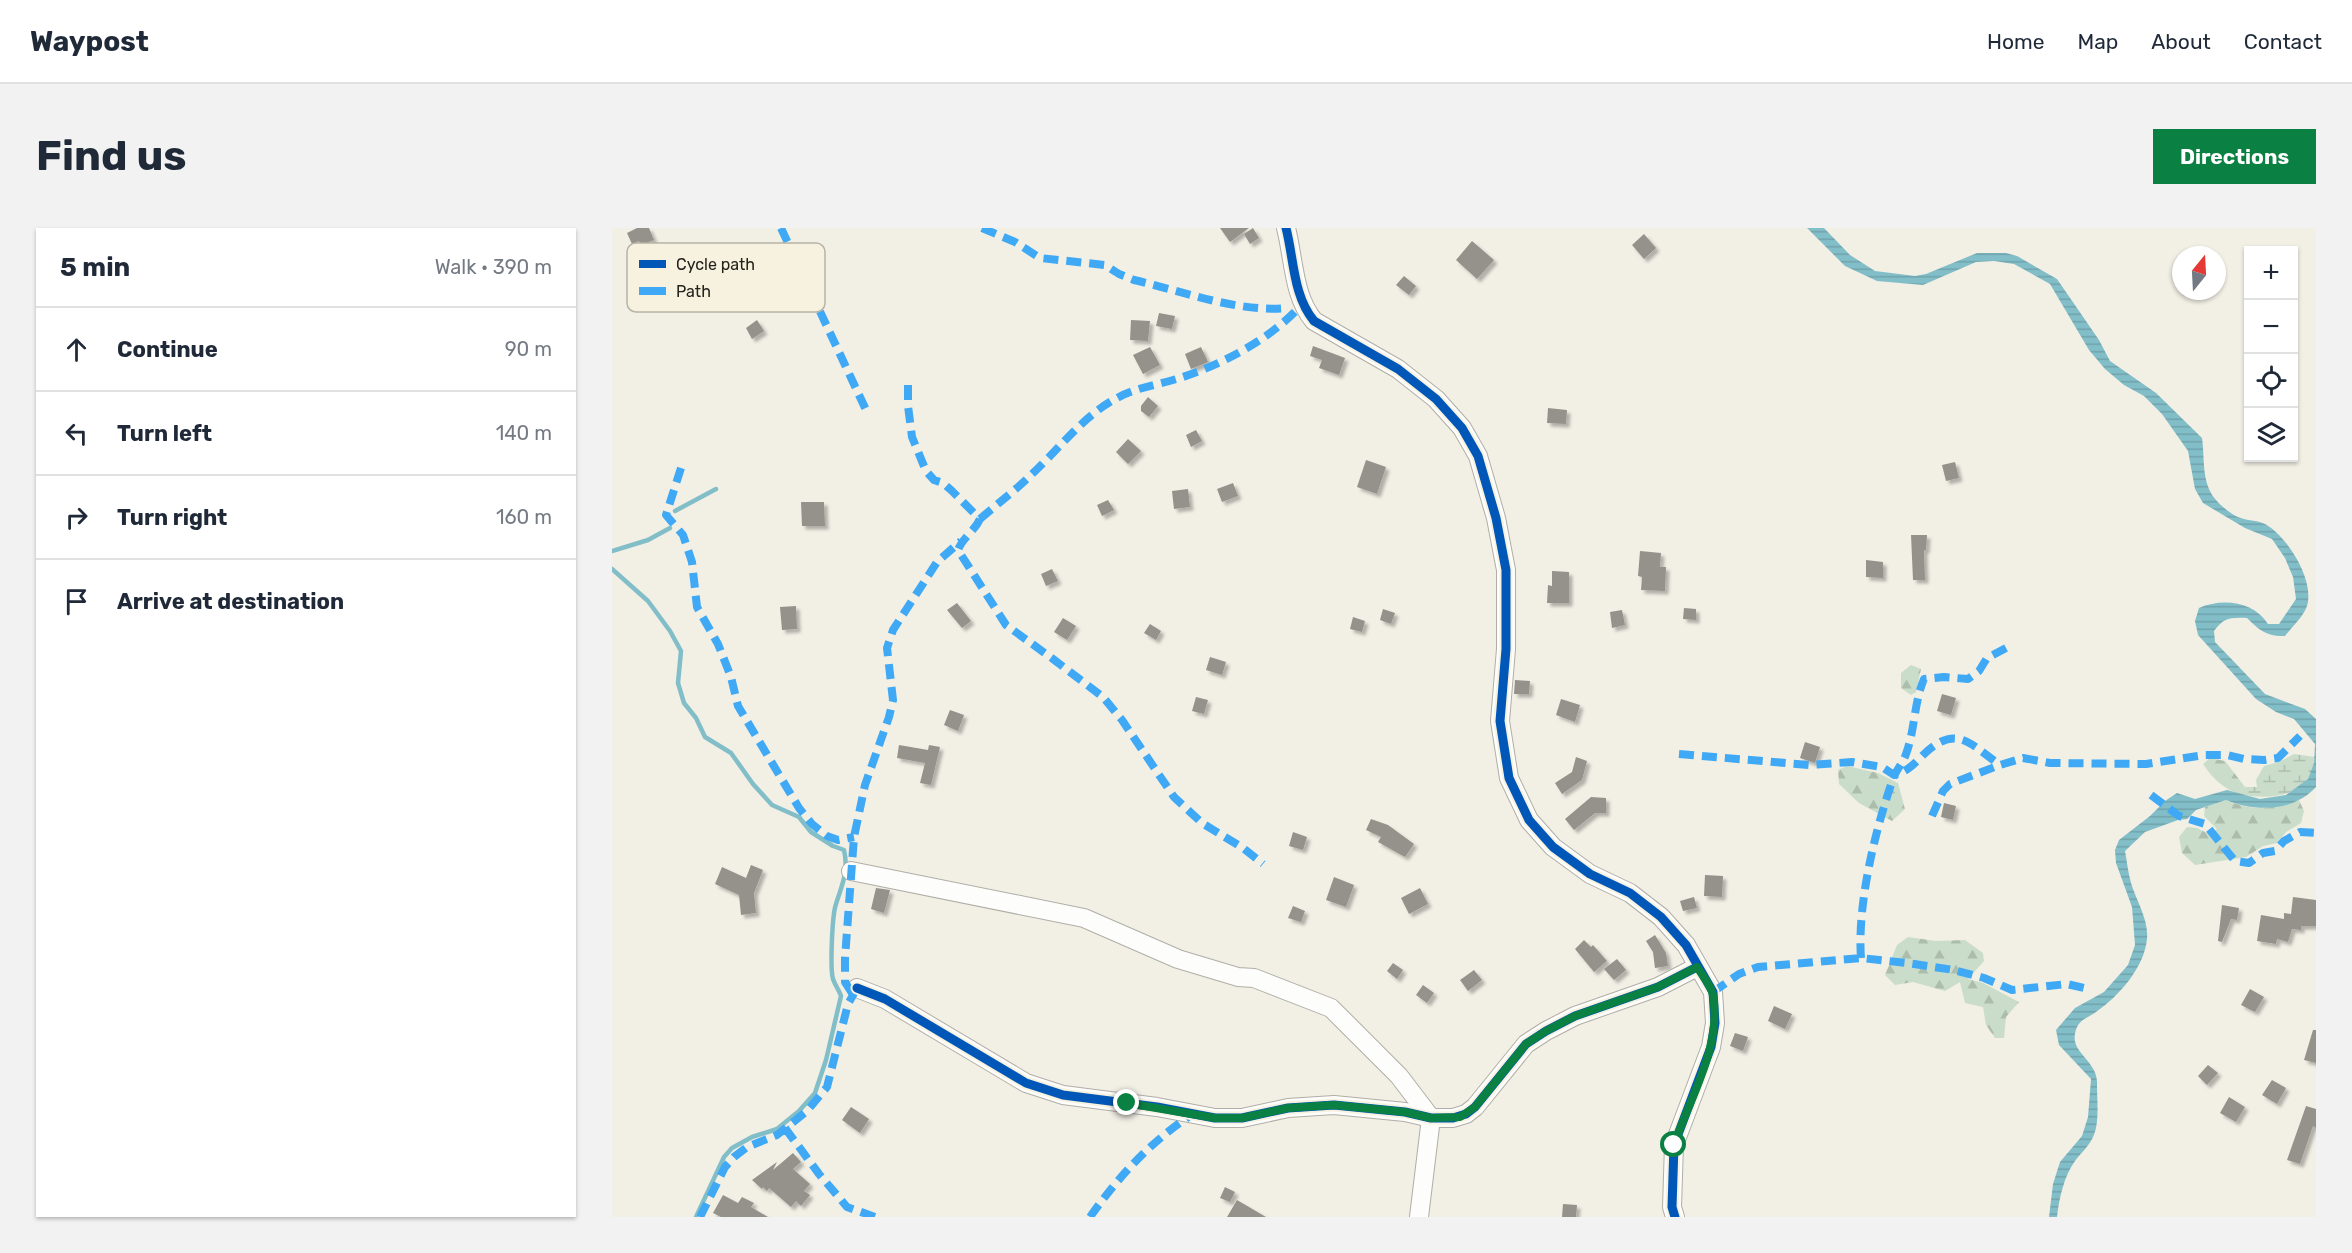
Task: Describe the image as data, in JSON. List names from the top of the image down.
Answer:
{
  "legend": ["Cycle path", "Path"],
  "north": "top",
  "page": {
    "header": "Waypost",
    "nav": [
      "Home",
      "Map",
      "About",
      "Contact"
    ],
    "buttons": "Directions",
    "title": "Find us",
    "heading": ["5 min", "Walk · 390 m"],
    "map_buttons": ["+", "−"],
    "list": [
      ["Continue", "90 m"],
      ["Turn left", "140 m"],
      ["Turn right", "160 m"],
      "Arrive at destination"
    ]
  }
}
